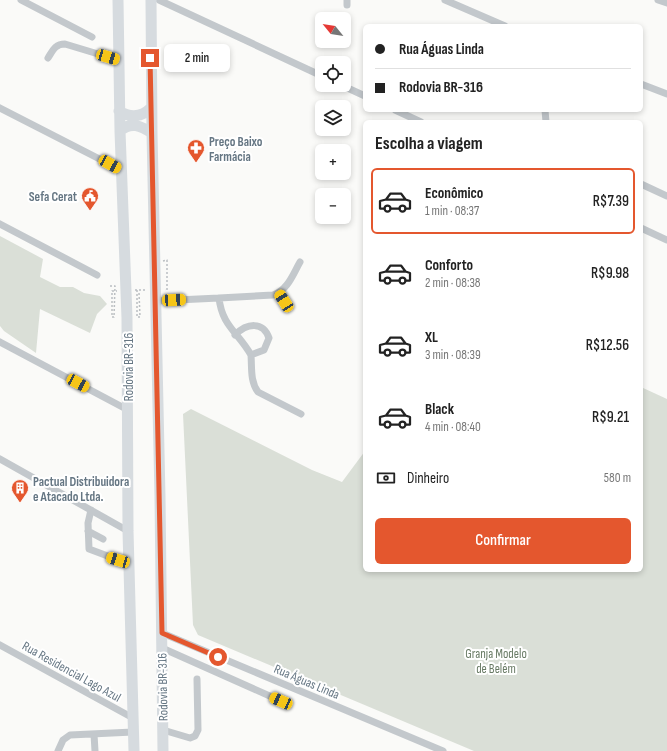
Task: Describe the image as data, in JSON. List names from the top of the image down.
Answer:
{
  "streets": {
    "highway": ["Rodovia BR-316"],
    "street": ["Rua Residencial Lago Azul", "Rua Águas Linda"]
  },
  "crossings": [
    ["Rodovia BR-316", "Rua Residencial Lago Azul"],
    ["Rodovia BR-316", "Rua Águas Linda"]
  ],
  "parks": ["Granja Modelo de Belém"],
  "places": {
    "pharmacy": ["Preço Baixo Farmácia"],
    "public building": ["Sefa Cerat"],
    "building": ["Pactual Distribuidora e Atacado Ltda."]
  },
  "north": "top left",
  "page": {
    "map_buttons": ["+", "−"],
    "banner": ["Rua Águas Linda", "Rodovia BR-316"],
    "bubble": "2 min",
    "heading": "Escolha a viagem",
    "list": [
      {
        "name": "Econômico",
        "note": "1 min · 08:37",
        "value": "R$7.39"
      },
      {
        "name": "Conforto",
        "note": "2 min · 08:38",
        "value": "R$9.98"
      },
      {
        "name": "XL",
        "note": "3 min · 08:39",
        "value": "R$12.56"
      },
      {
        "name": "Black",
        "note": "4 min · 08:40",
        "value": "R$9.21"
      }
    ],
    "pay": ["Dinheiro", "580 m"],
    "buttons": "Confirmar"
  }
}
